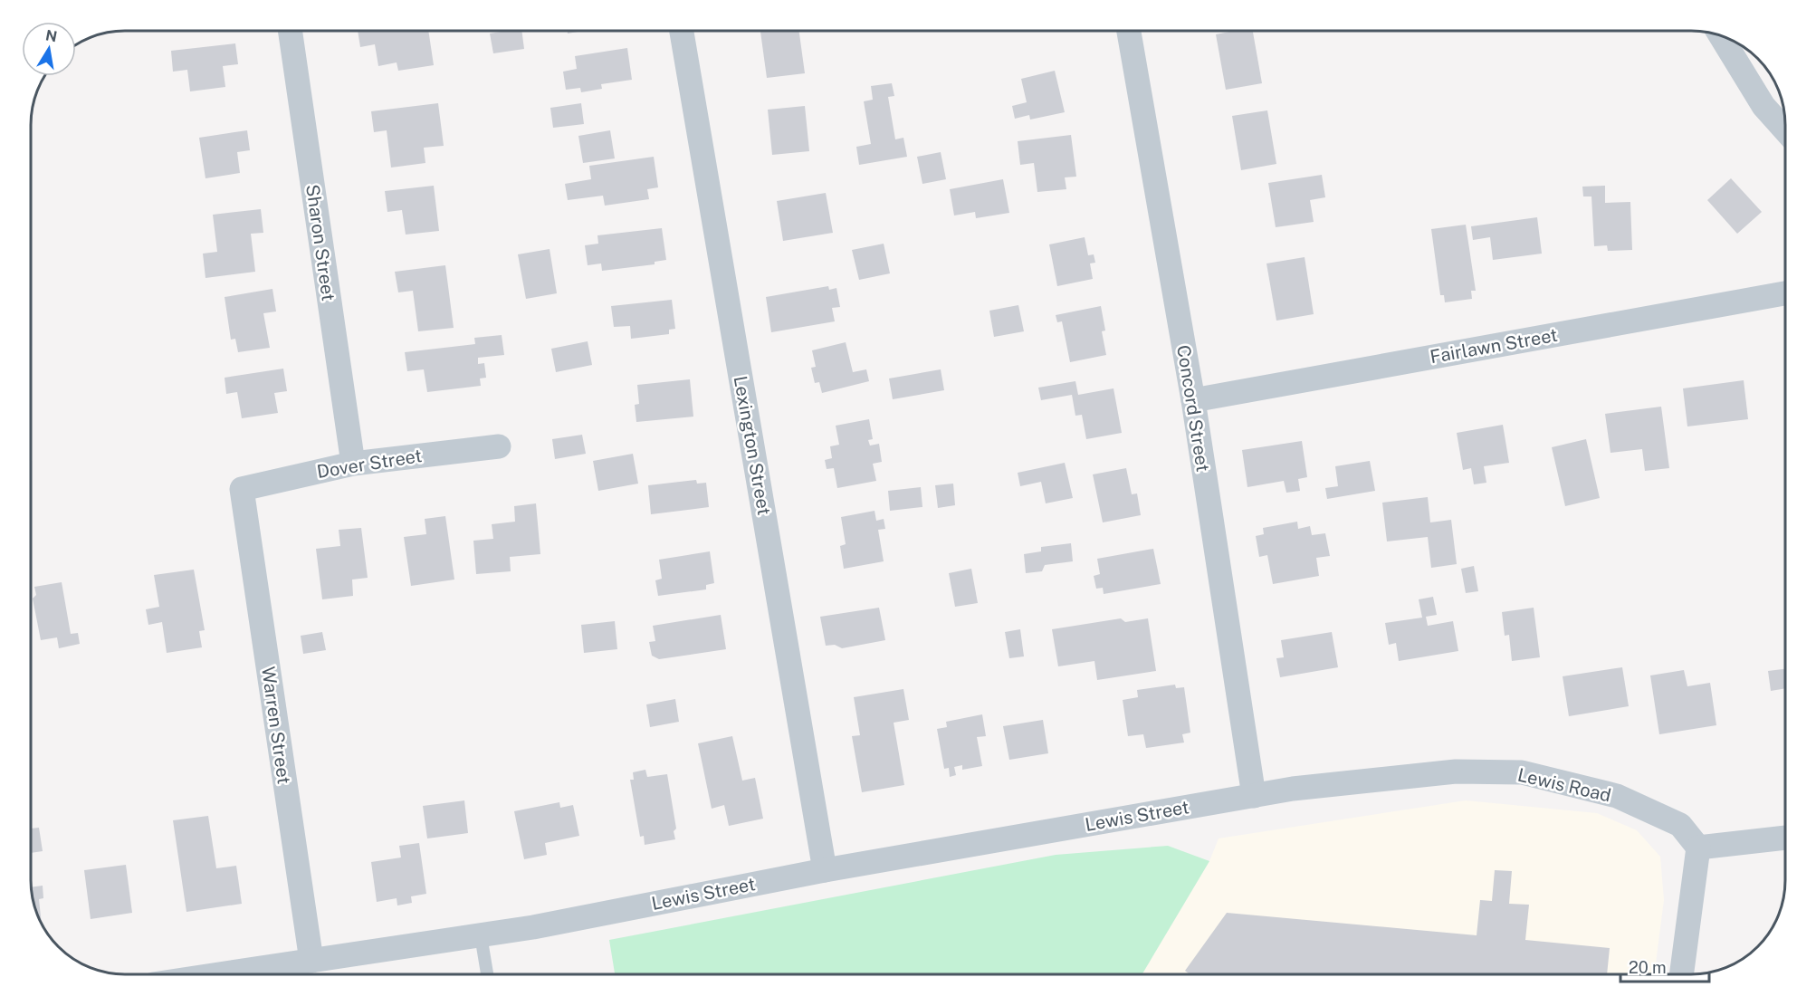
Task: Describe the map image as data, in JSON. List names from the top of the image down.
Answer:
{
  "streets": {
    "street": [
      "Sharon Street",
      "Fairlawn Street",
      "Concord Street",
      "Lexington Street",
      "Dover Street",
      "Warren Street",
      "Lewis Road",
      "Lewis Street"
    ]
  },
  "crossings": [
    ["Sharon Street", "Dover Street"],
    ["Fairlawn Street", "Concord Street"],
    ["Concord Street", "Lewis Road"],
    ["Concord Street", "Lewis Street"],
    ["Lexington Street", "Lewis Street"],
    ["Dover Street", "Warren Street"],
    ["Warren Street", "Lewis Street"],
    ["Lewis Road", "Lewis Street"]
  ],
  "scale_bar": "20 m",
  "north": "top"
}
